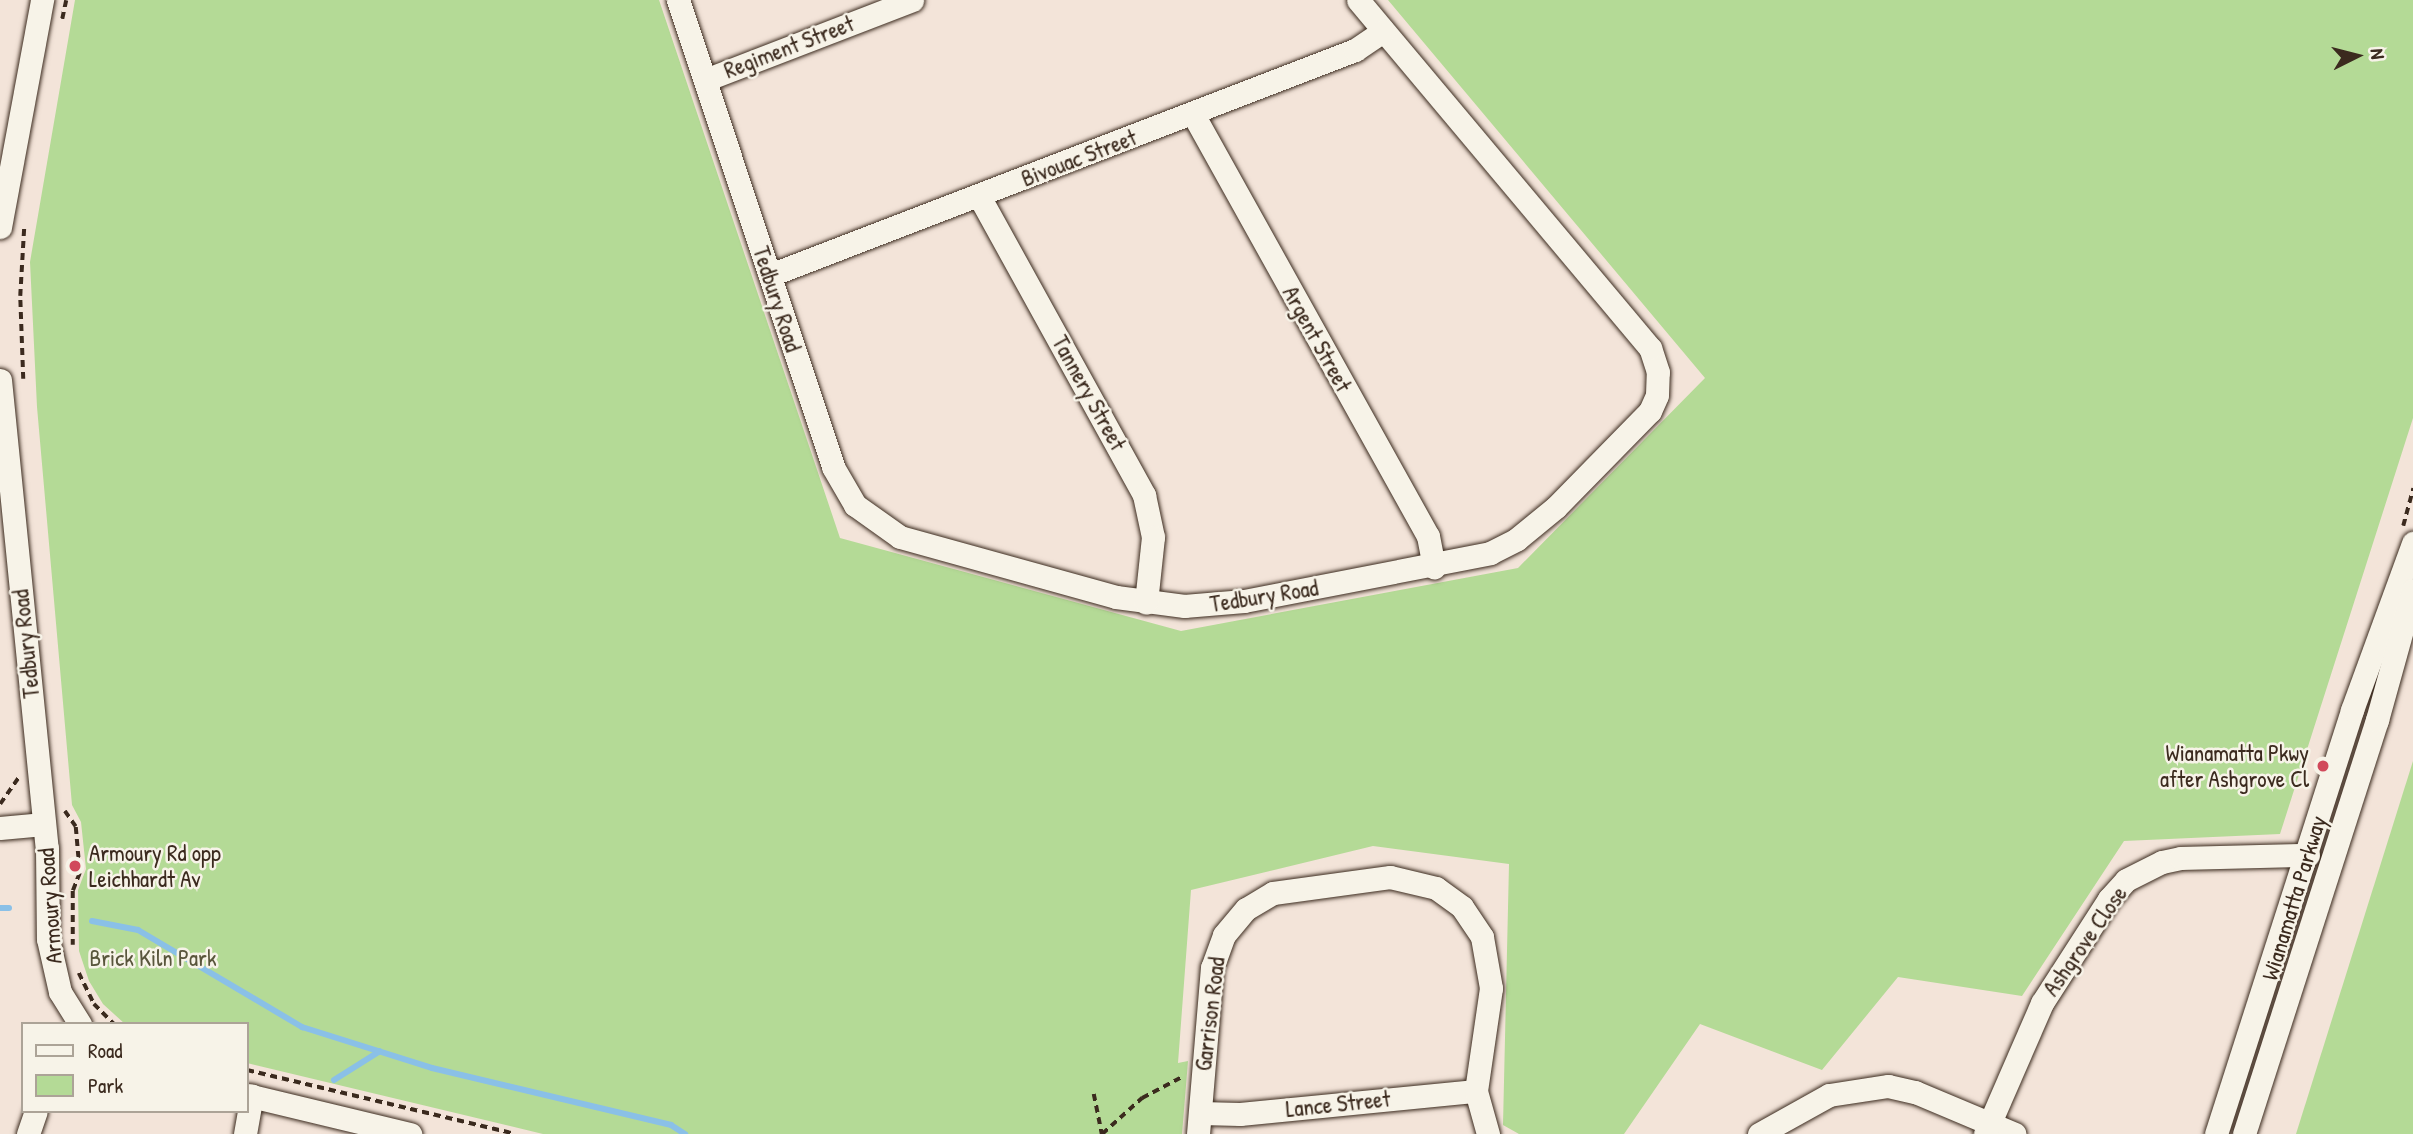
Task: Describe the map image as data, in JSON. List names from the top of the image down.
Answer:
{
  "streets": {
    "street": [
      "Regiment Street",
      "Bivouac Street",
      "Tedbury Road",
      "Argent Street",
      "Tannery Street",
      "Wianamatta Parkway",
      "Armoury Road",
      "Ashgrove Close",
      "Garrison Road",
      "Lance Street"
    ]
  },
  "crossings": [
    ["Regiment Street", "Tedbury Road"],
    ["Bivouac Street", "Tedbury Road"],
    ["Bivouac Street", "Argent Street"],
    ["Bivouac Street", "Tannery Street"],
    ["Tedbury Road", "Argent Street"],
    ["Tedbury Road", "Tannery Street"],
    ["Tedbury Road", "Armoury Road"],
    ["Wianamatta Parkway", "Ashgrove Close"],
    ["Garrison Road", "Lance Street"]
  ],
  "parks": ["Brick Kiln Park"],
  "places": ["Wianamatta Pkwy after Ashgrove Cl", "Armoury Rd opp Leichhardt Av"],
  "legend": ["Road", "Park"],
  "north": "right"
}
